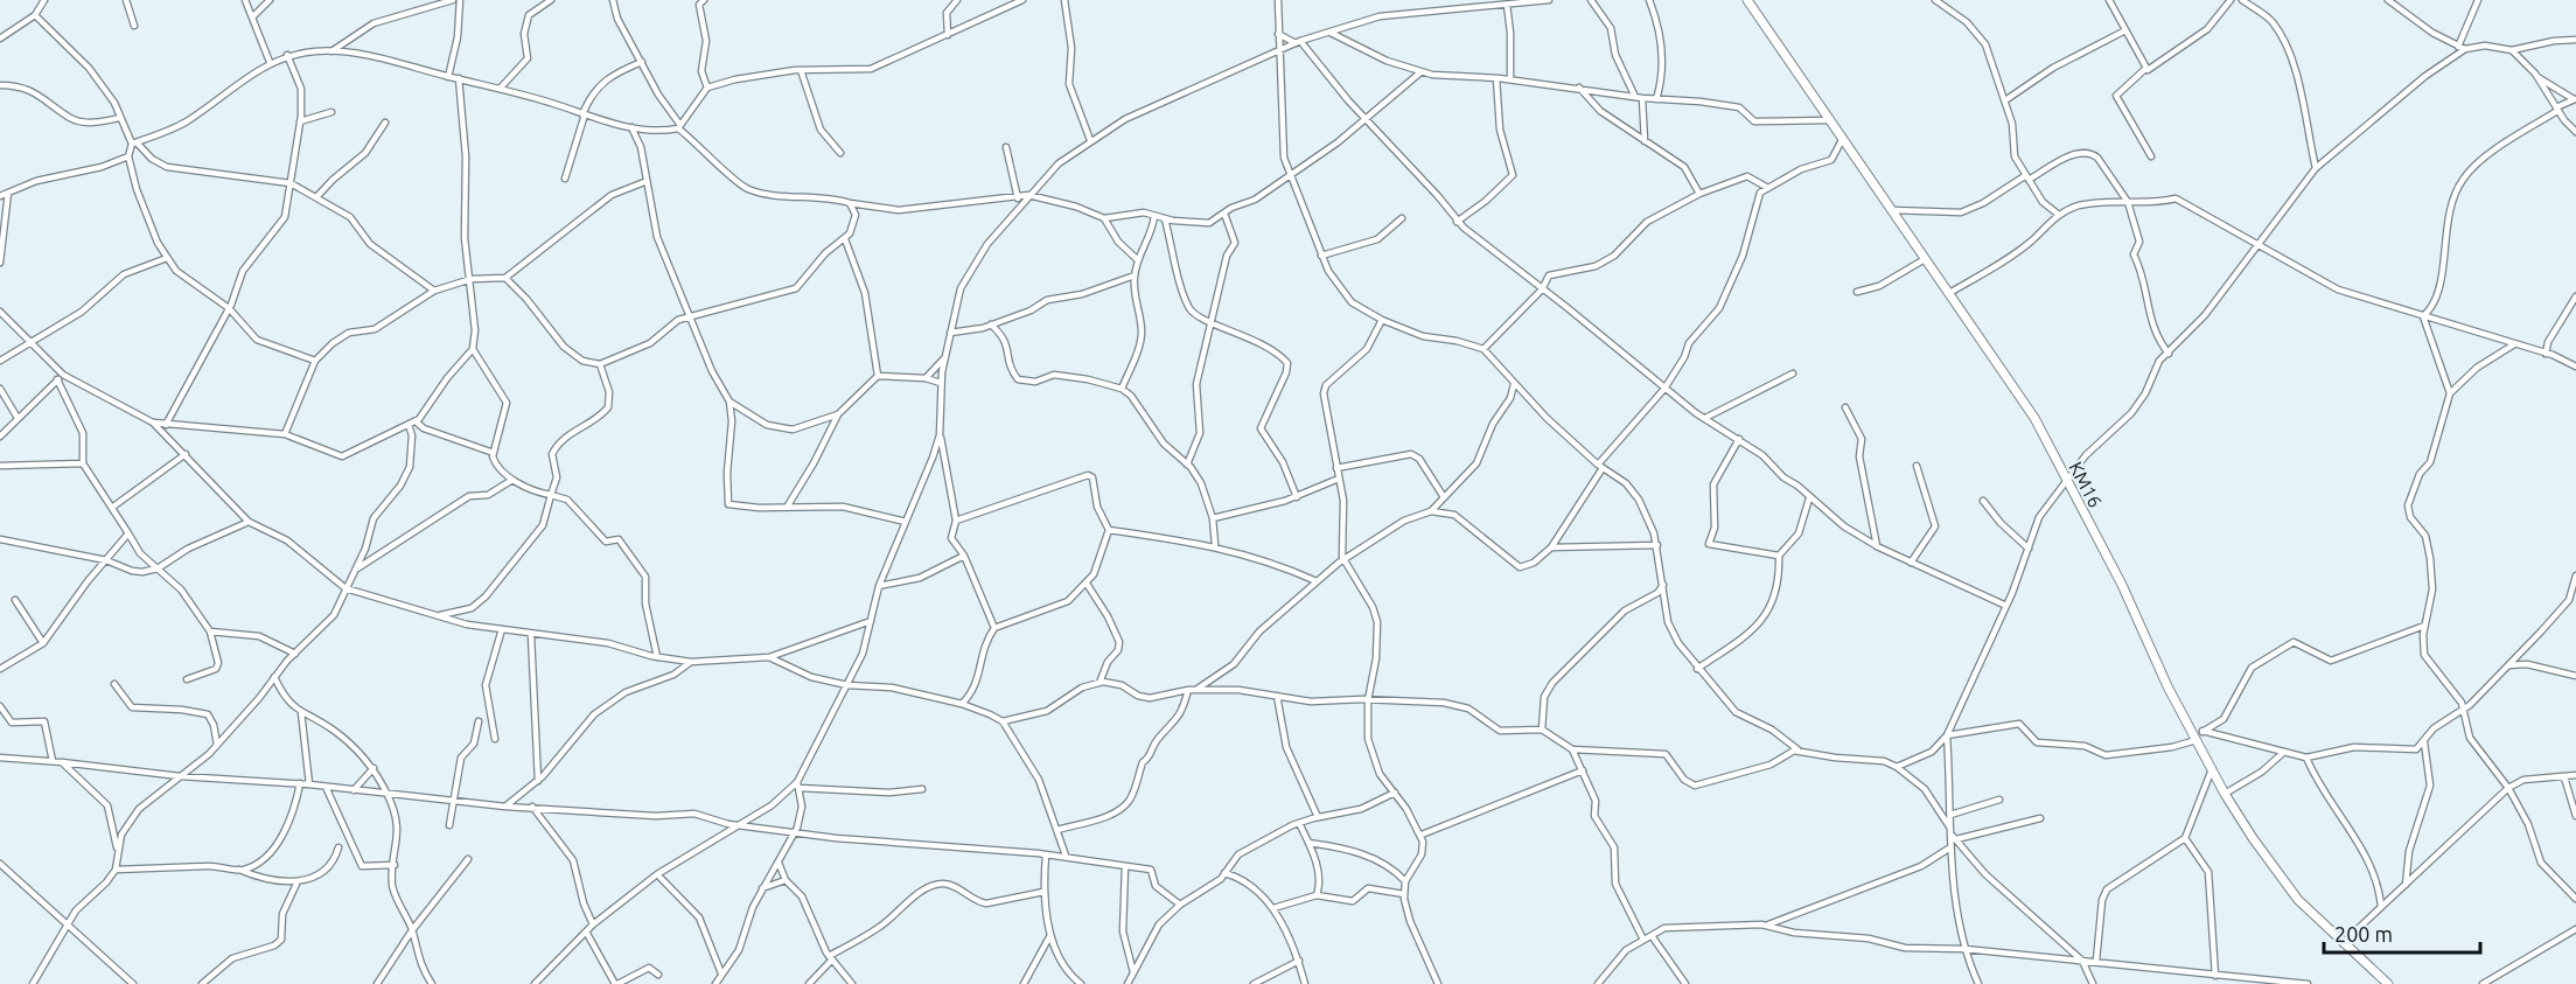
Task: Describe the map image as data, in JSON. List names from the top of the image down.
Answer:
{
  "streets": {
    "street": ["KM16"]
  },
  "scale_bar": "200 m"
}
